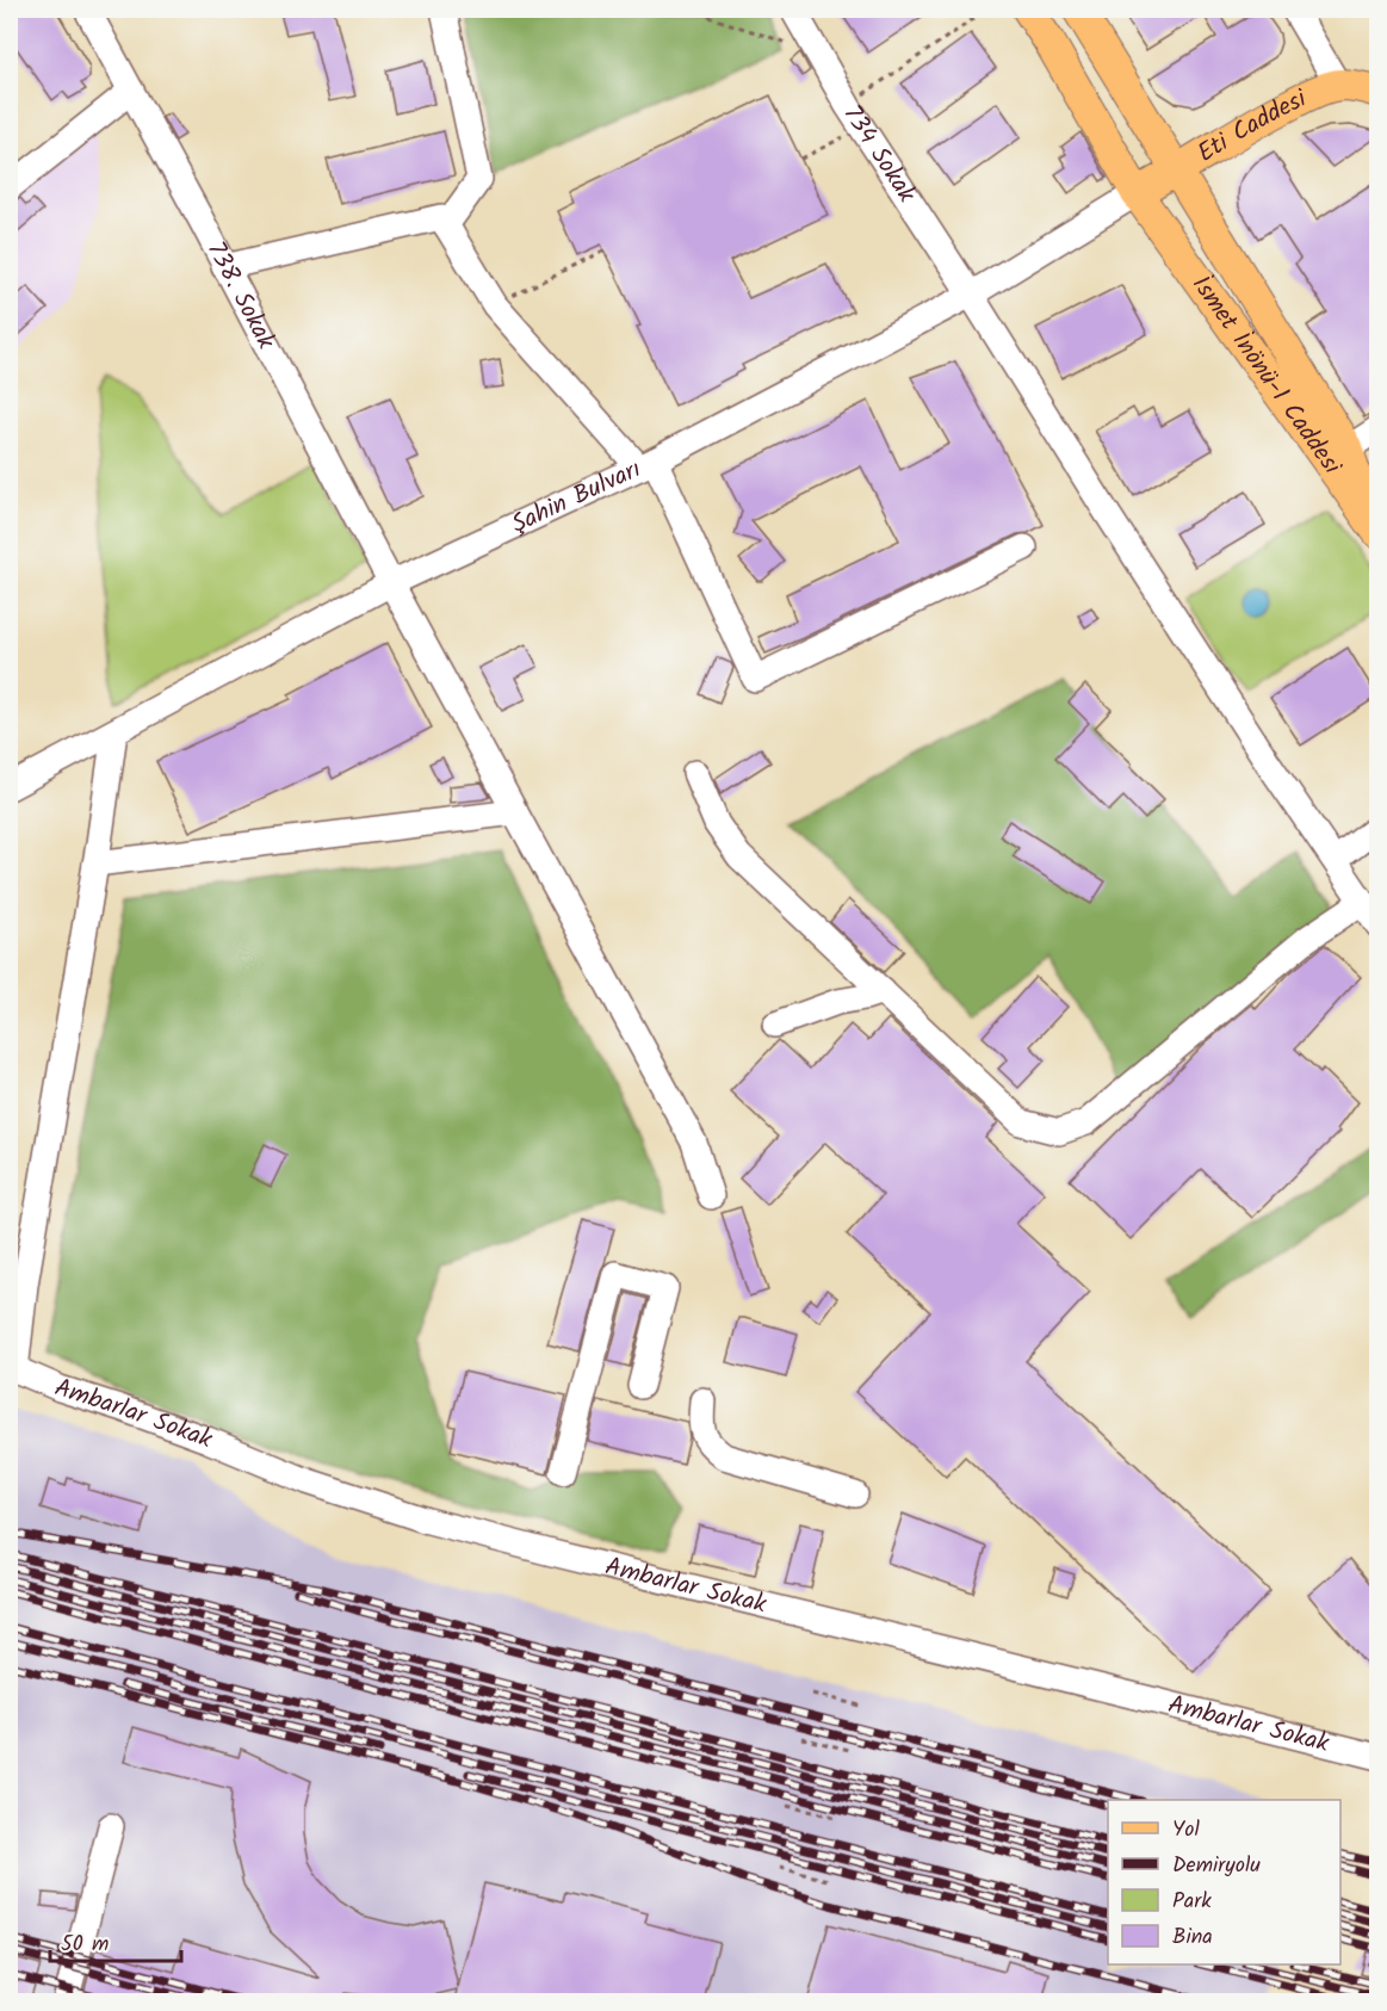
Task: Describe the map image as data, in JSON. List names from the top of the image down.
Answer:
{
  "streets": {
    "main road": ["Eti Caddesi", "İsmet İnönü-1 Caddesi"],
    "street": [
      "734 Sokak",
      "738. Sokak",
      "Şahin Bulvarı",
      "Ambarlar Sokak"
    ]
  },
  "crossings": [
    ["Eti Caddesi", "İsmet İnönü-1 Caddesi"],
    ["Eti Caddesi", "Şahin Bulvarı"],
    ["734 Sokak", "Şahin Bulvarı"],
    ["738. Sokak", "Şahin Bulvarı"],
    ["İsmet İnönü-1 Caddesi", "Şahin Bulvarı"]
  ],
  "legend": [
    "Yol",
    "Demiryolu",
    "Park",
    "Bina"
  ],
  "scale_bar": "50 m"
}
